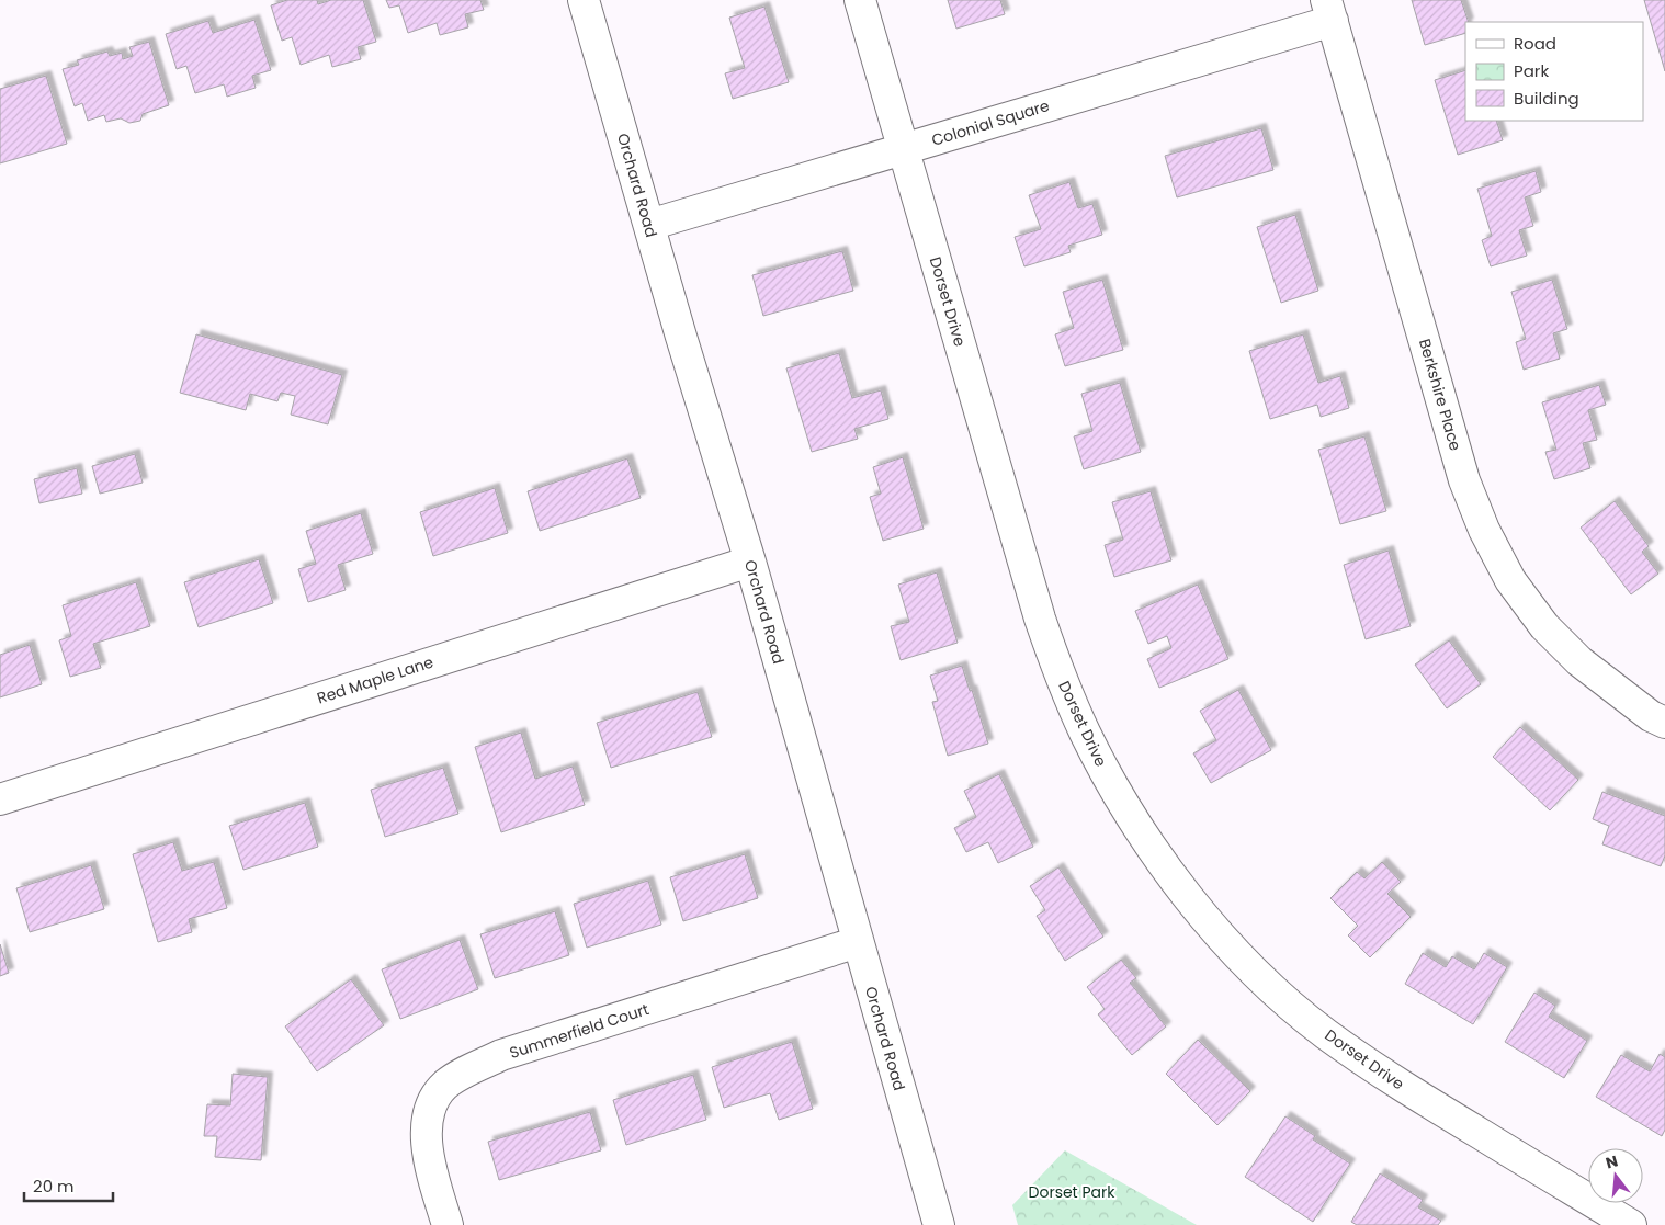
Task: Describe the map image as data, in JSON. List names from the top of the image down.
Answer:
{
  "streets": {
    "street": [
      "Colonial Square",
      "Orchard Road",
      "Dorset Drive",
      "Berkshire Place",
      "Red Maple Lane",
      "Summerfield Court"
    ]
  },
  "crossings": [
    ["Colonial Square", "Orchard Road"],
    ["Colonial Square", "Dorset Drive"],
    ["Colonial Square", "Berkshire Place"],
    ["Orchard Road", "Red Maple Lane"],
    ["Orchard Road", "Summerfield Court"]
  ],
  "parks": ["Dorset Park"],
  "legend": ["Road", "Park", "Building"],
  "scale_bar": "20 m",
  "north": "top"
}
